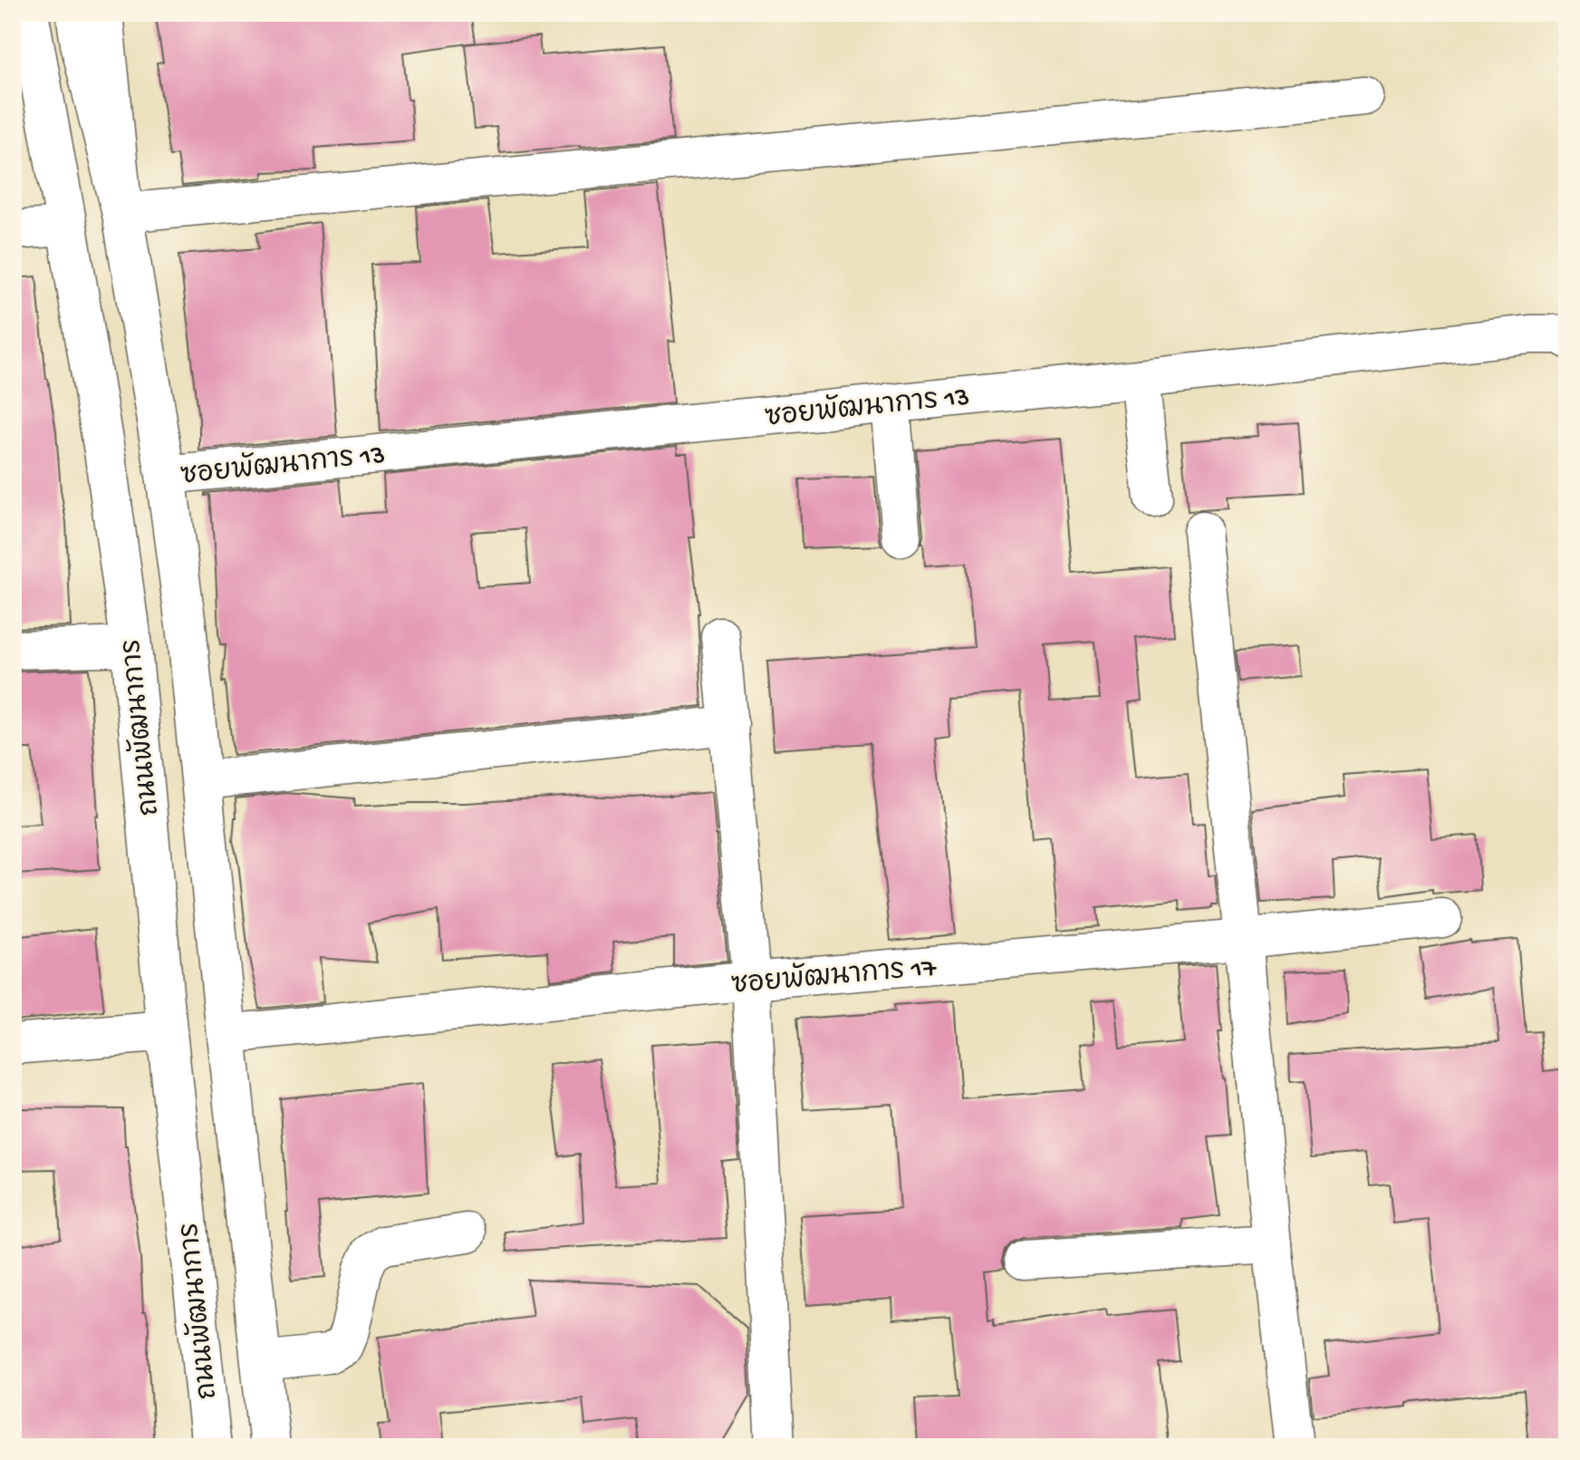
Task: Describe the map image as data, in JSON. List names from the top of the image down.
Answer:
{
  "streets": {
    "main road": ["ถนนพัฒนาการ"],
    "street": ["ซอยพัฒนาการ 13", "ซอยพัฒนาการ 17"]
  }
}
